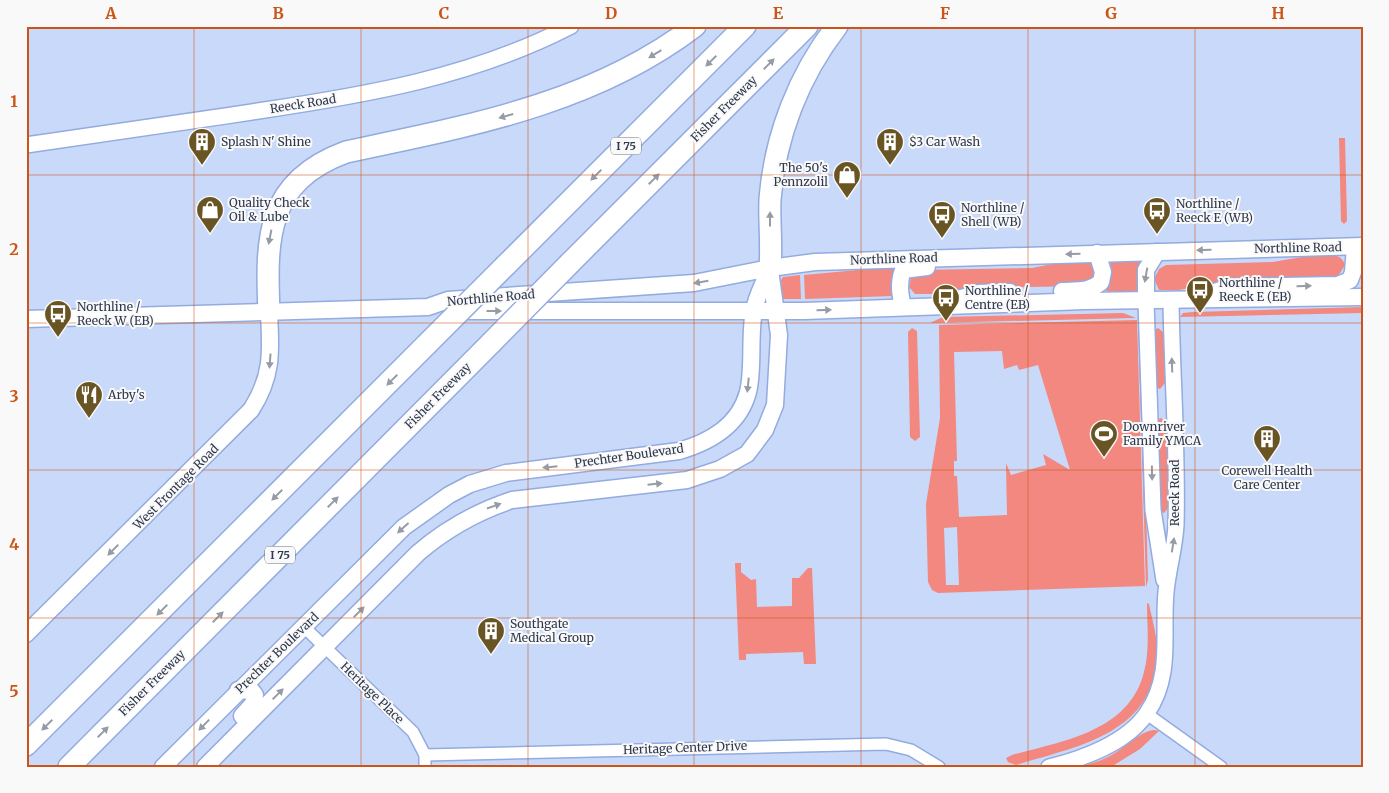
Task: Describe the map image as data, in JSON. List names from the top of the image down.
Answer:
{
  "streets": {
    "highway": ["Fisher Freeway", "I 75"],
    "main road": ["Northline Road", "Prechter Boulevard", "West Frontage Road"],
    "street": ["Reeck Road", "Heritage Place", "Heritage Center Drive"]
  },
  "crossings": [
    ["Reeck Road", "Northline Road"],
    ["Northline Road", "Prechter Boulevard"],
    ["Northline Road", "West Frontage Road"],
    ["Prechter Boulevard", "Heritage Place"],
    ["Heritage Place", "Heritage Center Drive"]
  ],
  "one_way": ["West Frontage Road"],
  "places": {
    "building": [
      "Splash N' Shine",
      "$3 Car Wash",
      "Corewell Health Care Center",
      "Southgate Medical Group"
    ],
    "shop": ["The 50's Pennzolil", "Quality Check Oil & Lube"],
    "bus stop": [
      "Northline / Reeck E (WB)",
      "Northline / Shell (WB)",
      "Northline / Reeck E (EB)",
      "Northline / Centre (EB)",
      "Northline / Reeck W (EB)"
    ],
    "restaurant": ["Arby's"],
    "sports": ["Downriver Family YMCA"]
  },
  "grid": {
    "columns": [
      "A",
      "B",
      "C",
      "D",
      "E",
      "F",
      "G",
      "H"
    ],
    "rows": [
      "1",
      "2",
      "3",
      "4",
      "5"
    ]
  }
}
